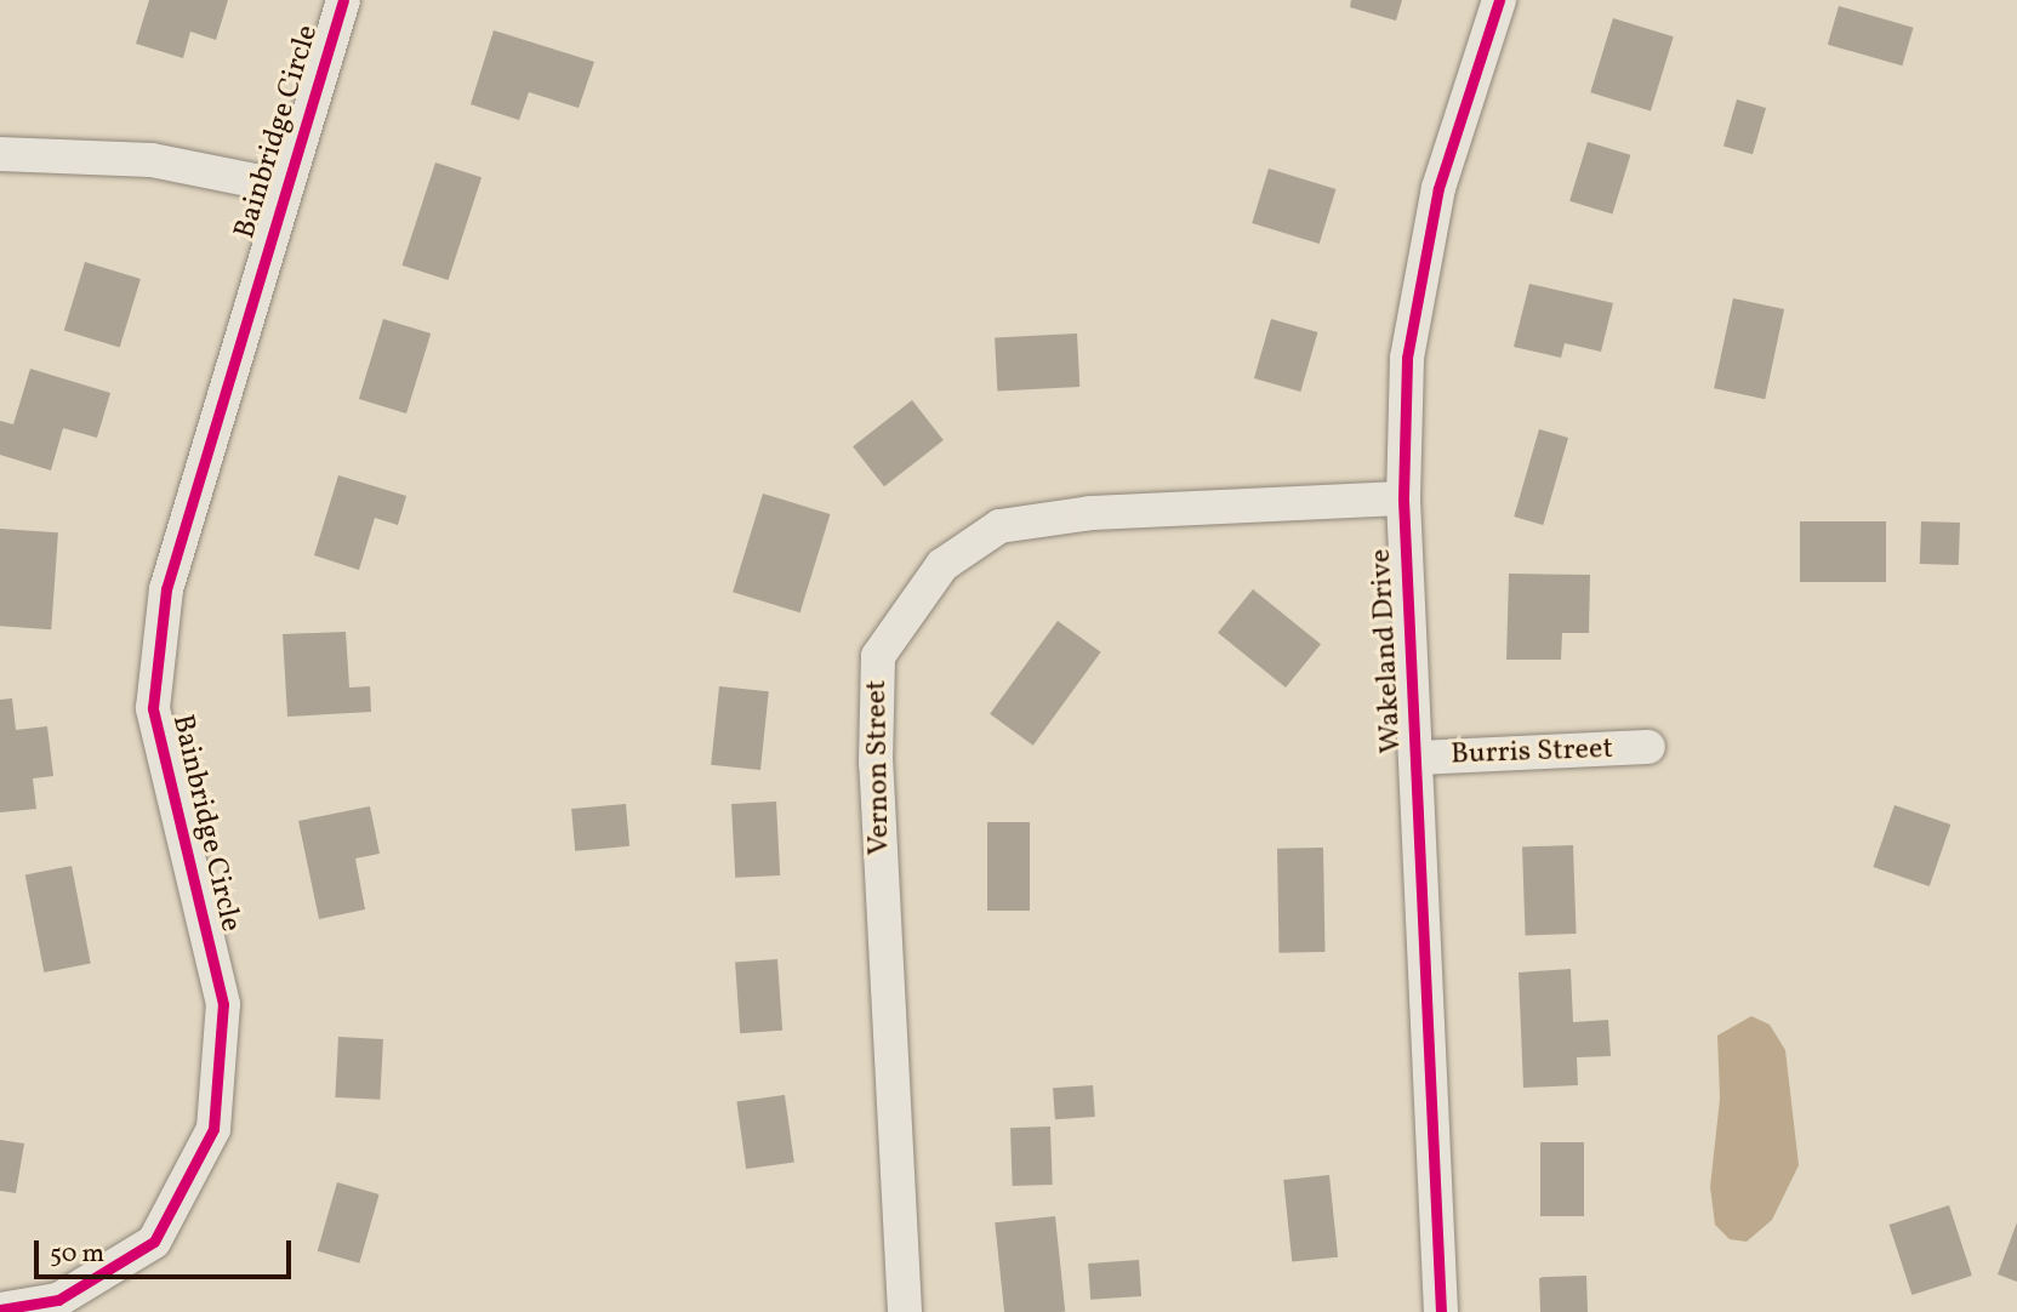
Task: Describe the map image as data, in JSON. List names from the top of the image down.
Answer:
{
  "streets": {
    "street": [
      "Bainbridge Circle",
      "Wakeland Drive",
      "Burris Street",
      "Vernon Street"
    ]
  },
  "crossings": [
    ["Wakeland Drive", "Burris Street"],
    ["Wakeland Drive", "Vernon Street"]
  ],
  "scale_bar": "50 m"
}
